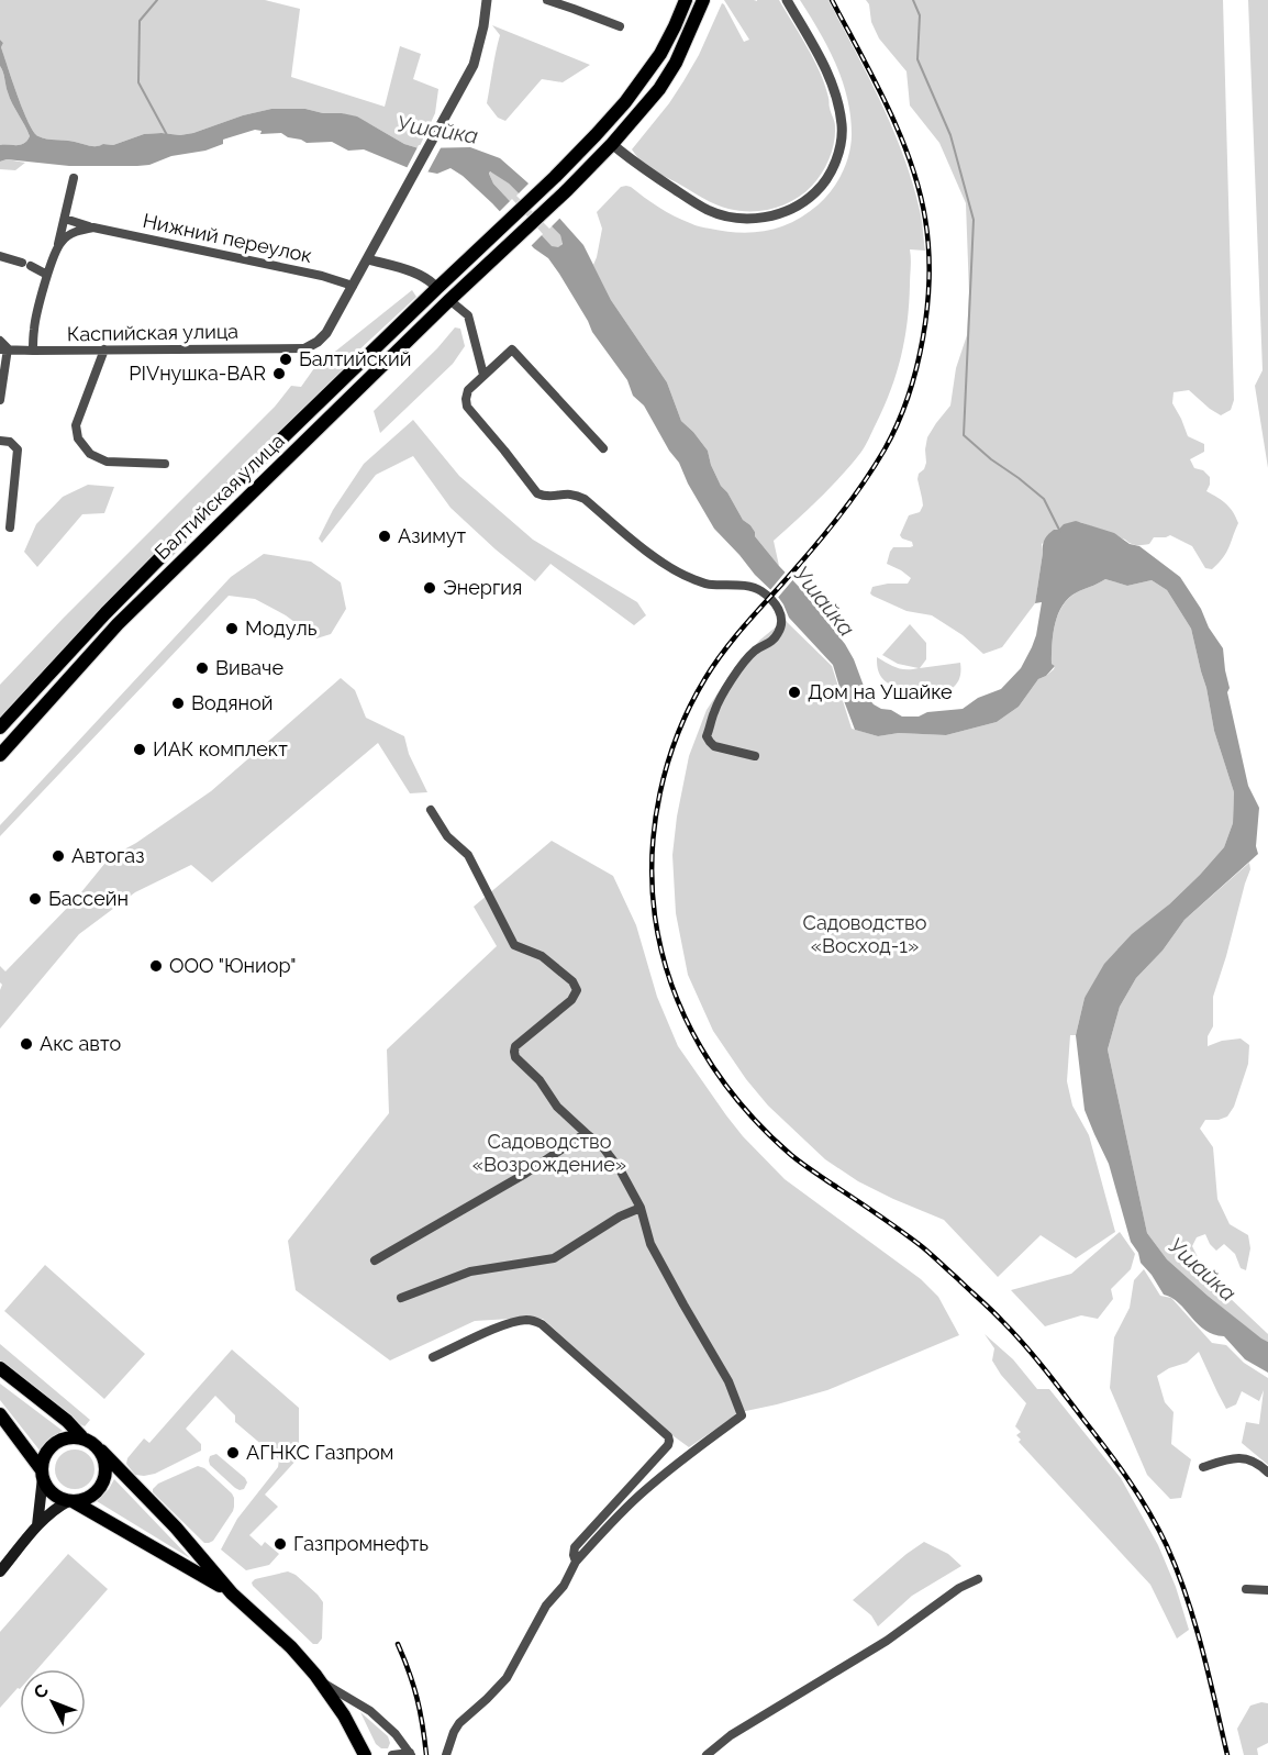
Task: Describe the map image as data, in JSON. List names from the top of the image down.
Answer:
{
  "streets": {
    "main road": ["Балтийская улица"],
    "street": ["Нижний переулок", "Каспийская улица"]
  },
  "water": ["Ушайка"],
  "parks": ["Садоводство «Восход-1»", "Садоводство «Возрождение»"],
  "places": [
    "Балтийский",
    "PIVнушка-BAR",
    "Азимут",
    "Энергия",
    "Модуль",
    "Виваче",
    "Дом на Ушайке",
    "Водяной",
    "ИАК комплект",
    "Автогаз",
    "Бассейн",
    "ООО \"Юниор\"",
    "Акс авто",
    "АГНКС Газпром",
    "Газпромнефть"
  ],
  "north": "top left"
}
